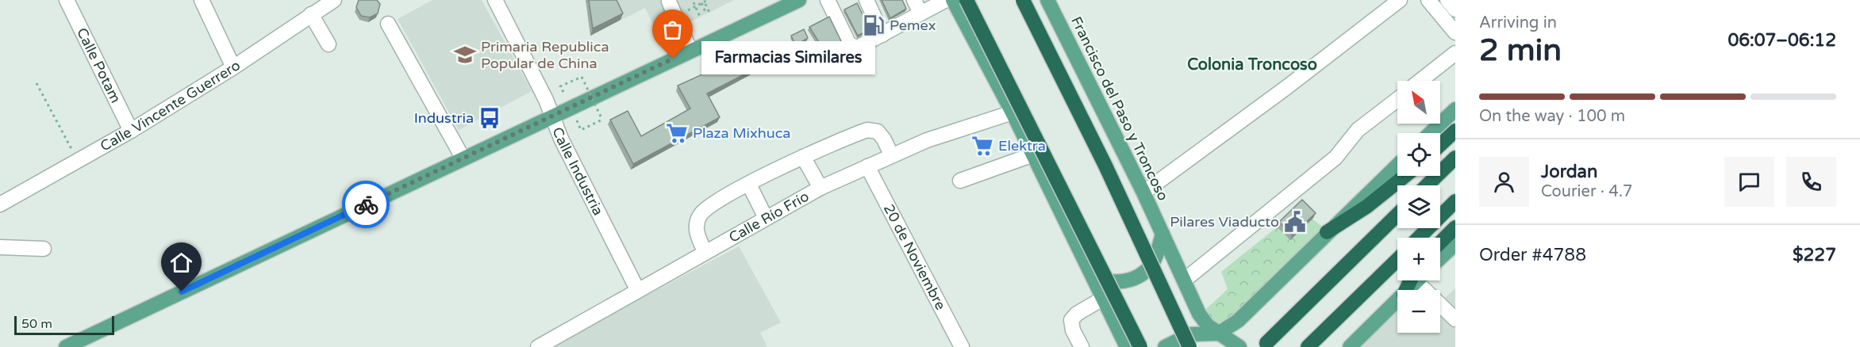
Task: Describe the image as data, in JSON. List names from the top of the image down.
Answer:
{
  "streets": {
    "main road": ["Francisco del Paso y Troncoso"],
    "street": [
      "Calle Potam",
      "Calle Vincente Guerrero",
      "Calle Industria",
      "Calle Río Frío",
      "20 de Noviembre"
    ]
  },
  "crossings": [
    ["Calle Potam", "Calle Vincente Guerrero"],
    ["Calle Industria", "Calle Río Frío"],
    ["Calle Río Frío", "20 de Noviembre"]
  ],
  "districts": ["Colonia Troncoso"],
  "places": {
    "fuel station": ["Pemex"],
    "school or university": ["Primaria Republica Popular de China"],
    "other": ["Farmacias Similares"],
    "bus stop": ["Industria"],
    "supermarket": ["Plaza Mixhuca", "Elektra"],
    "public building": ["Pilares Viaducto"]
  },
  "scale_bar": "50 m",
  "north": "top left",
  "page": {
    "heading": ["2 min", "Arriving in", "06:07–06:12"],
    "panel": [
      "Jordan",
      "Courier · 4.7",
      "Order #4788",
      "$227"
    ],
    "bubble": "Farmacias Similares",
    "map_buttons": ["+", "−"],
    "bar": "On the way · 100 m",
    "scale": "50 m"
  }
}
